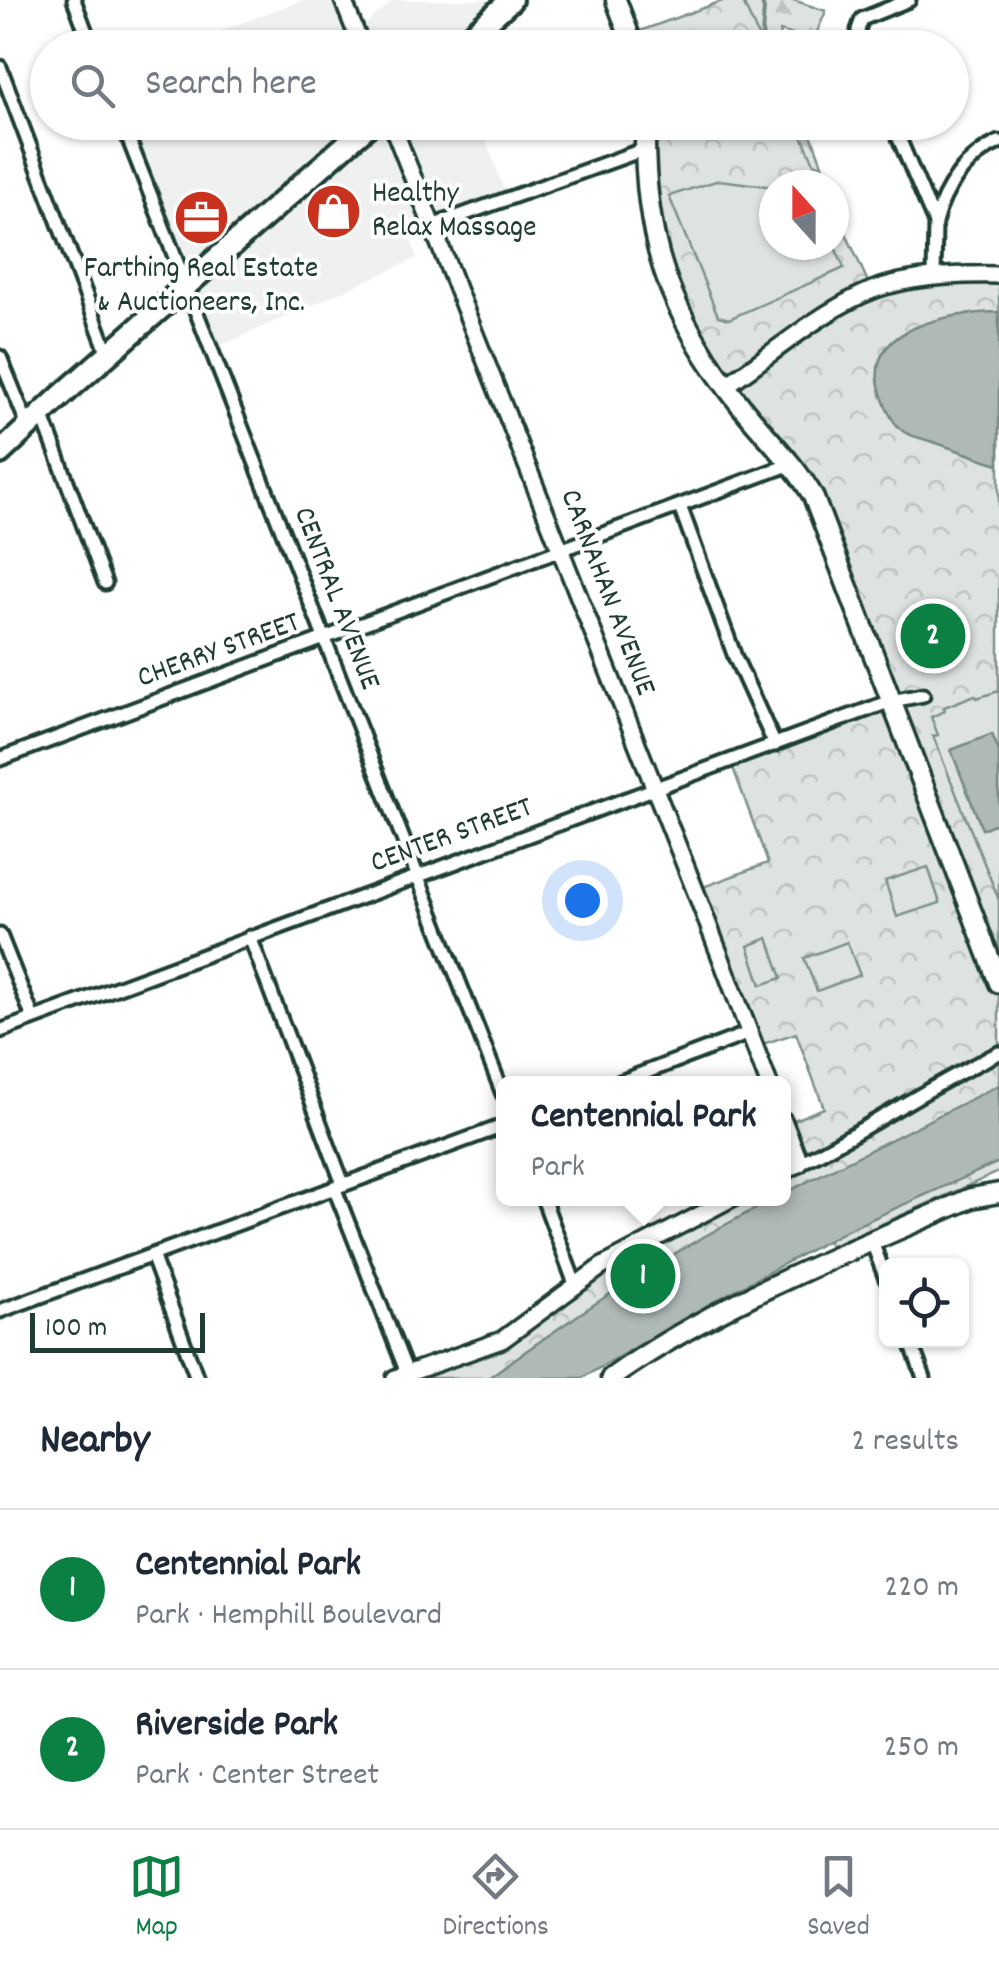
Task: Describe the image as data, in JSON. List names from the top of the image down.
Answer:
{
  "streets": {
    "street": [
      "CARNAHAN AVENUE",
      "CENTRAL AVENUE",
      "CHERRY STREET",
      "CENTER STREET"
    ]
  },
  "crossings": [
    ["CARNAHAN AVENUE", "CHERRY STREET"],
    ["CARNAHAN AVENUE", "CENTER STREET"],
    ["CENTRAL AVENUE", "CHERRY STREET"],
    ["CENTRAL AVENUE", "CENTER STREET"]
  ],
  "places": {
    "shop": ["Healthy Relax Massage"],
    "office": ["Farthing Real Estate & Auctioneers, Inc."]
  },
  "scale_bar": "100 m",
  "north": "top",
  "page": {
    "search": "Search here",
    "pins": ["2", "1"],
    "popup": ["Centennial Park", "Park"],
    "scale": "100 m",
    "heading": ["Nearby", "2 results"],
    "list": [
      {
        "mark": "1",
        "name": "Centennial Park",
        "note": "Park · Hemphill Boulevard",
        "value": "220 m"
      },
      {
        "mark": "2",
        "name": "Riverside Park",
        "note": "Park · Center Street",
        "value": "250 m"
      }
    ],
    "nav": ["Map", "Directions", "Saved"]
  }
}
